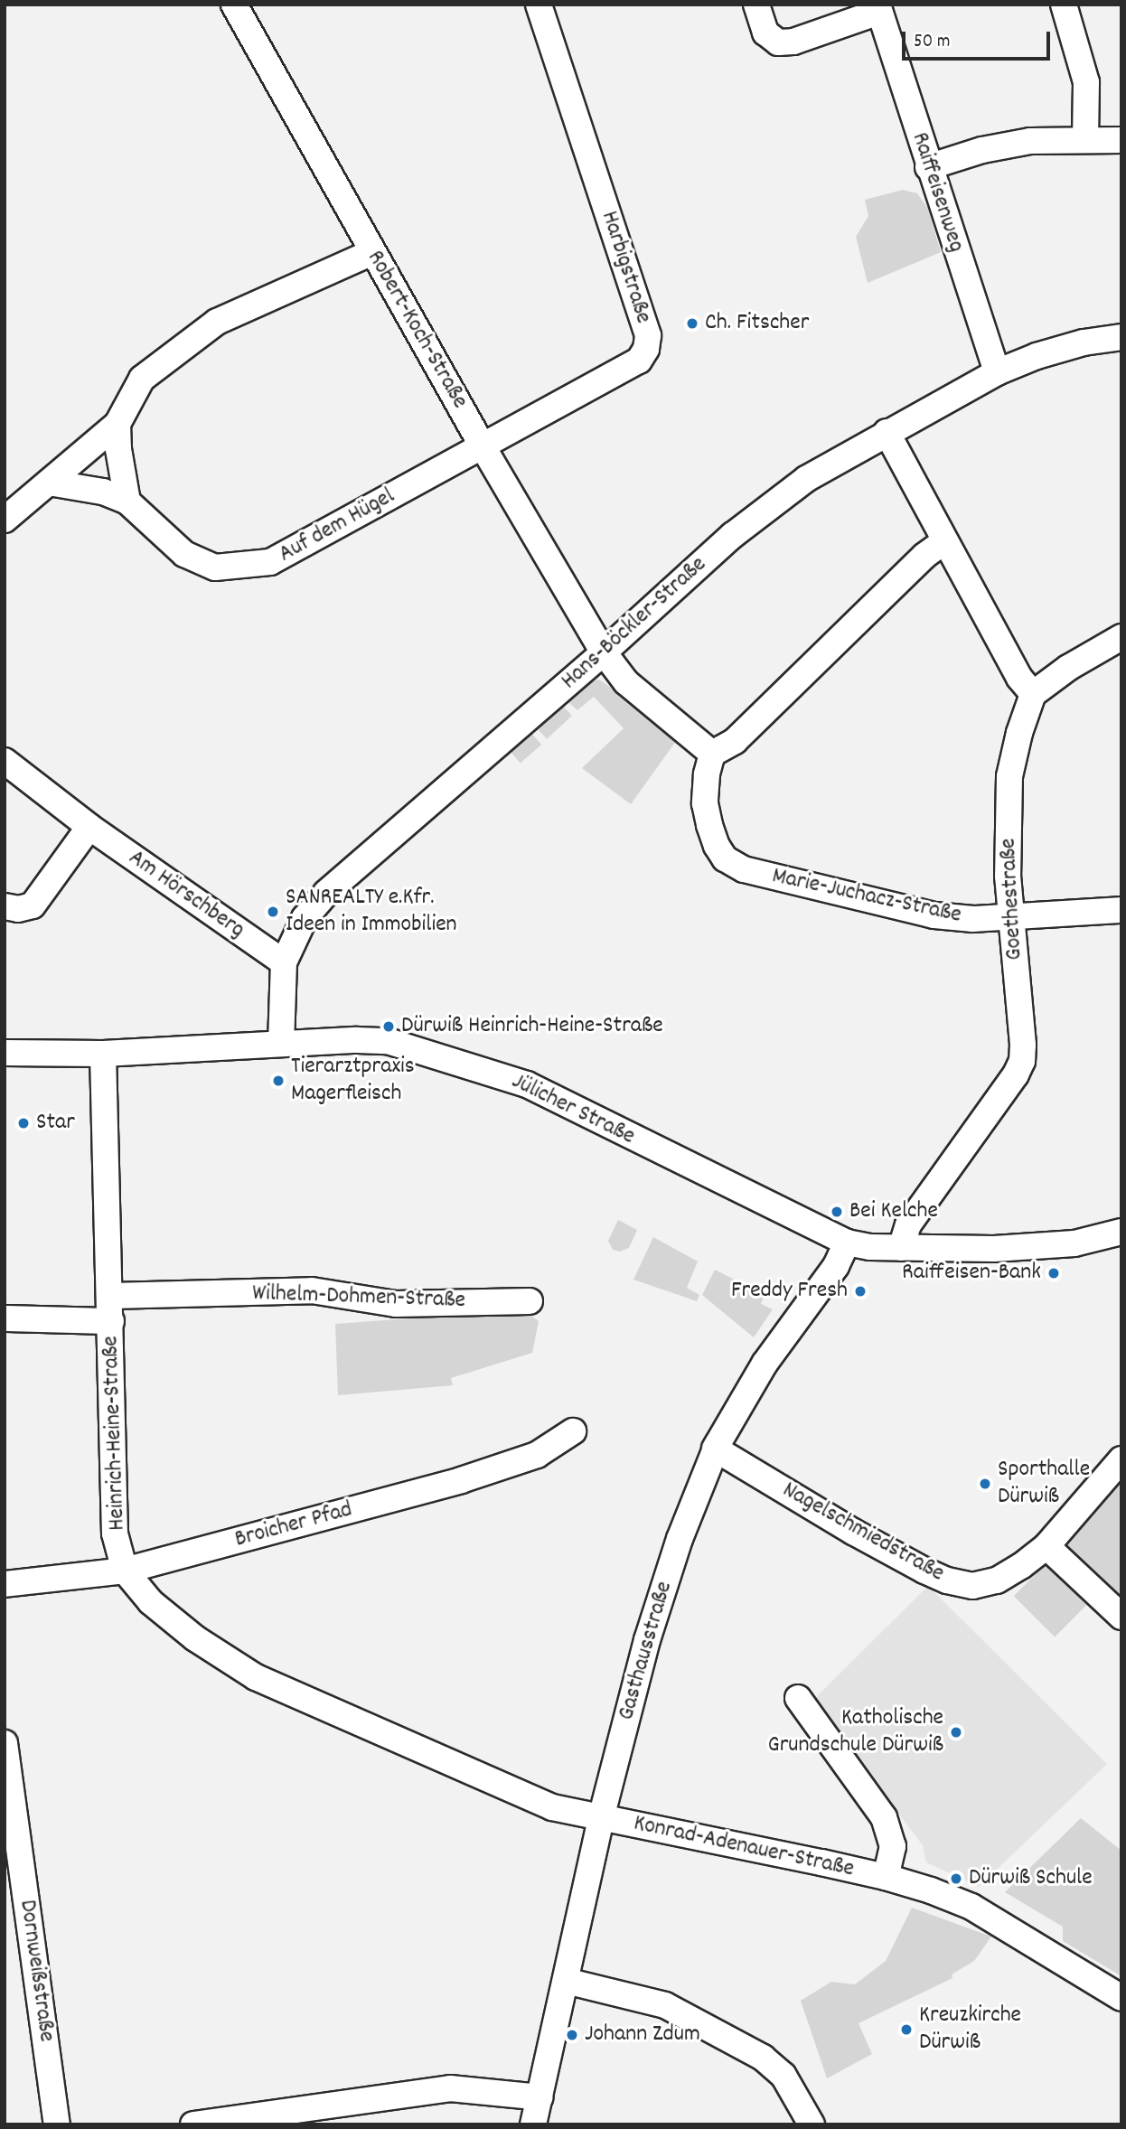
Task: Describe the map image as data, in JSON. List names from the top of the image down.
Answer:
{
  "streets": {
    "street": [
      "Raiffeisenweg",
      "Harbigstraße",
      "Robert-Koch-Straße",
      "Auf dem Hügel",
      "Hans-Böckler-Straße",
      "Am Hörschberg",
      "Marie-Juchacz-Straße",
      "Goethestraße",
      "Jülicher Straße",
      "Wilhelm-Dohmen-Straße",
      "Heinrich-Heine-Straße",
      "Broicher Pfad",
      "Nagelschmiedstraße",
      "Gasthausstraße",
      "Konrad-Adenauer-Straße",
      "Dornweißstraße"
    ]
  },
  "crossings": [
    ["Raiffeisenweg", "Hans-Böckler-Straße"],
    ["Harbigstraße", "Robert-Koch-Straße"],
    ["Harbigstraße", "Auf dem Hügel"],
    ["Robert-Koch-Straße", "Auf dem Hügel"],
    ["Robert-Koch-Straße", "Hans-Böckler-Straße"],
    ["Hans-Böckler-Straße", "Am Hörschberg"],
    ["Hans-Böckler-Straße", "Jülicher Straße"],
    ["Marie-Juchacz-Straße", "Goethestraße"],
    ["Goethestraße", "Jülicher Straße"],
    ["Jülicher Straße", "Heinrich-Heine-Straße"],
    ["Jülicher Straße", "Gasthausstraße"],
    ["Wilhelm-Dohmen-Straße", "Heinrich-Heine-Straße"],
    ["Heinrich-Heine-Straße", "Broicher Pfad"],
    ["Heinrich-Heine-Straße", "Gasthausstraße"],
    ["Heinrich-Heine-Straße", "Konrad-Adenauer-Straße"],
    ["Nagelschmiedstraße", "Gasthausstraße"],
    ["Gasthausstraße", "Konrad-Adenauer-Straße"]
  ],
  "places": [
    "Ch. Fitscher",
    "SANREALTY e.Kfr. Ideen in Immobilien",
    "Dürwiß Heinrich-Heine-Straße",
    "Tierarztpraxis Magerfleisch",
    "Star",
    "Bei Kelche",
    "Raiffeisen-Bank",
    "Freddy Fresh",
    "Sporthalle Dürwiß",
    "Katholische Grundschule Dürwiß",
    "Dürwiß Schule",
    "Kreuzkirche Dürwiß",
    "Johann Zdum"
  ],
  "scale_bar": "50 m"
}
